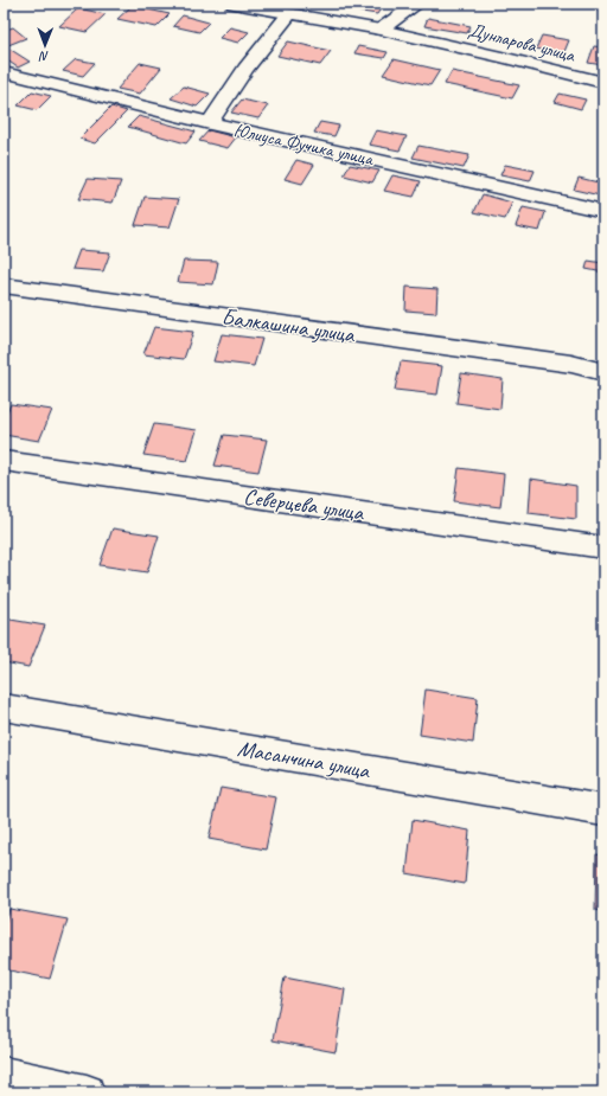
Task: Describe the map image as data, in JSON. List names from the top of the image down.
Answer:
{
  "streets": {
    "street": [
      "Дунларова улица",
      "Юлиуса Фучика улица",
      "Балкашина улица",
      "Северцева улица",
      "Масанчина улица"
    ]
  },
  "north": "bottom"
}
